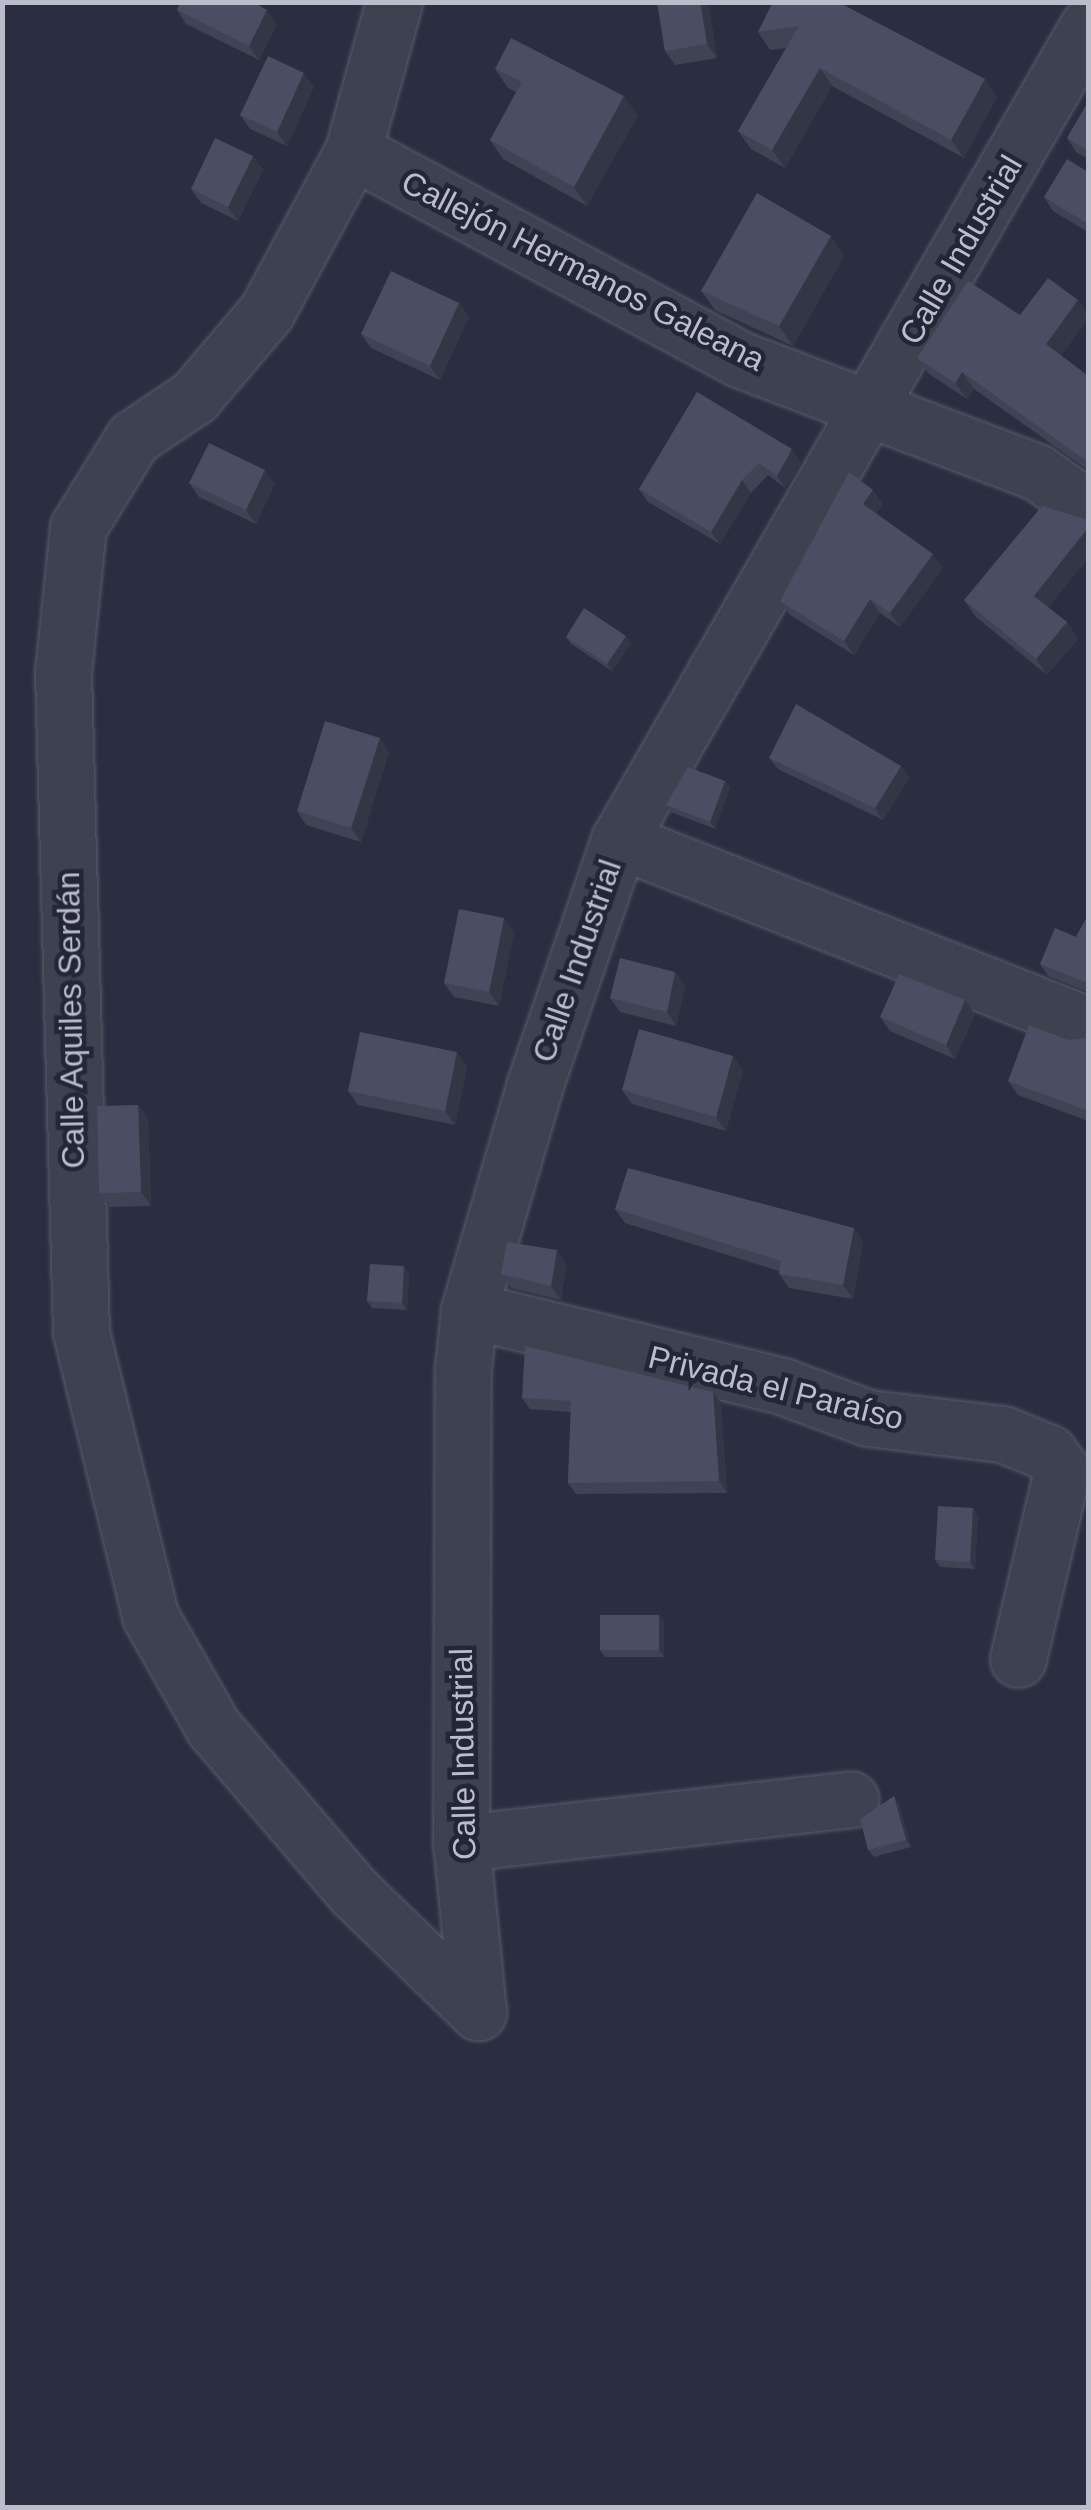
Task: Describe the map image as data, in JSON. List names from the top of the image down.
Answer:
{
  "streets": {
    "street": [
      "Calle Industrial",
      "Callejón Hermanos Galeana",
      "Calle Aquiles Serdán",
      "Privada el Paraíso"
    ]
  },
  "crossings": [
    ["Calle Industrial", "Callejón Hermanos Galeana"],
    ["Calle Industrial", "Calle Aquiles Serdán"],
    ["Calle Industrial", "Privada el Paraíso"],
    ["Callejón Hermanos Galeana", "Calle Aquiles Serdán"]
  ]
}
